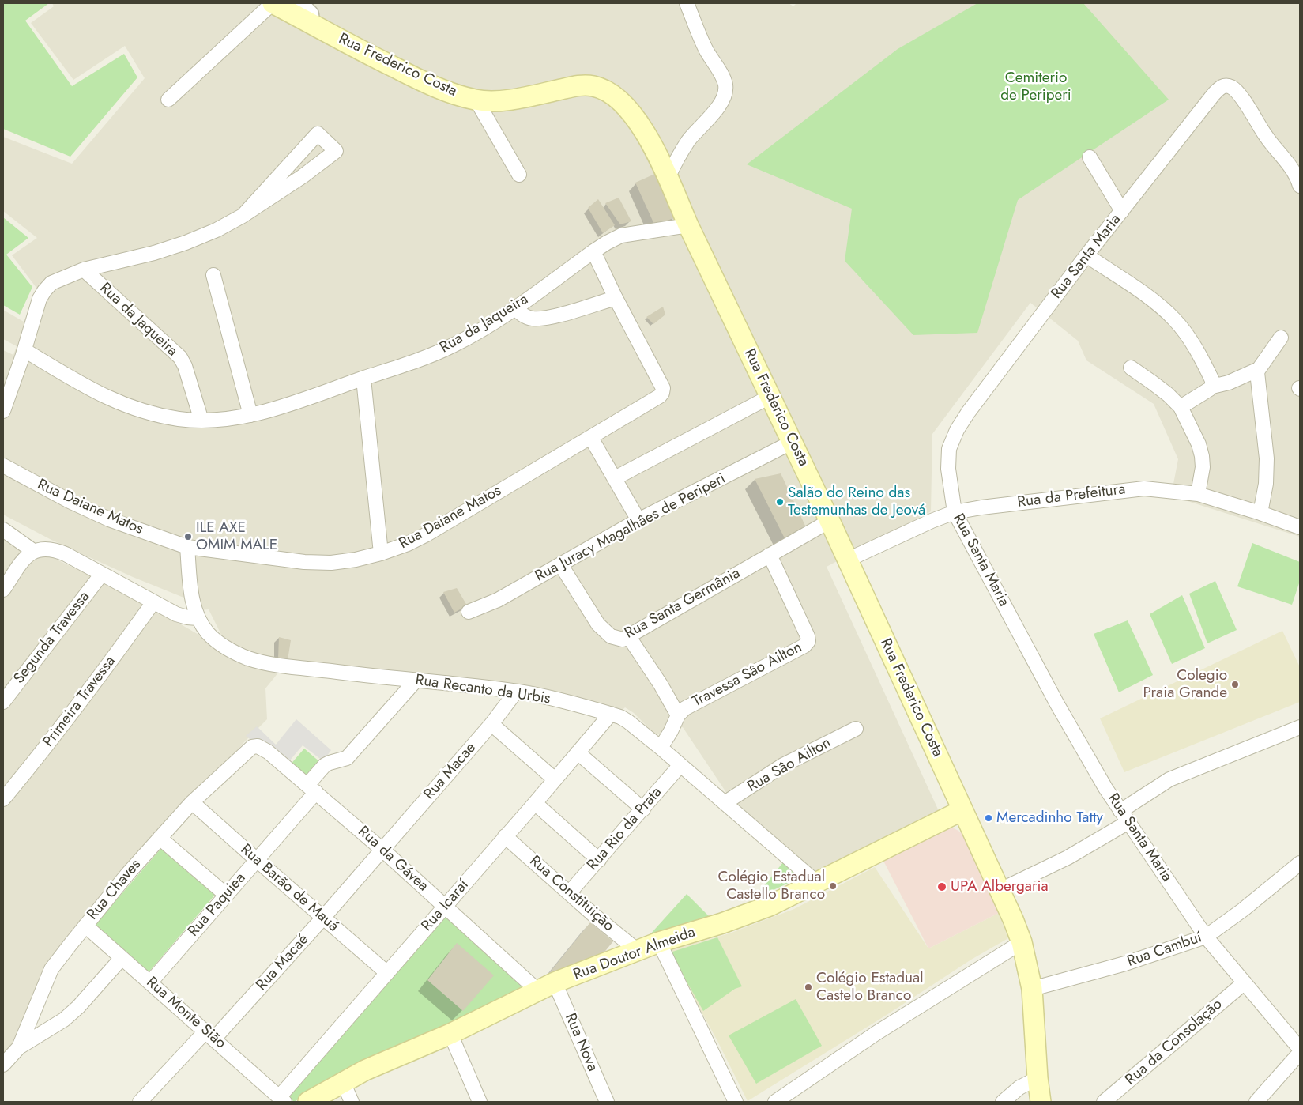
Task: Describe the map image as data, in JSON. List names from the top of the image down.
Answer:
{
  "streets": {
    "main road": ["Rua Frederico Costa", "Rua Doutor Almeida"],
    "street": [
      "Rua Santa Maria",
      "Rua da Jaqueira",
      "Rua da Prefeitura",
      "Rua Daiane Matos",
      "Rua Juracy Magalhâes de Periperi",
      "Rua Santa Germânia",
      "Segunda Travessa",
      "Travessa Sâo Ailton",
      "Rua Recanto da Urbis",
      "Primeira Travessa",
      "Rua Sâo Ailton",
      "Rua Macae",
      "Rua Rio da Prata",
      "Rua da Gávea",
      "Rua Barão de Mauá",
      "Rua Chaves",
      "Rua Constituição",
      "Rua Paquiea",
      "Rua Icaraí",
      "Rua Cambuí",
      "Rua Macaé",
      "Rua Monte Sião",
      "Rua Nova",
      "Rua da Consolação"
    ]
  },
  "crossings": [
    ["Rua Frederico Costa", "Rua da Jaqueira"],
    ["Rua Frederico Costa", "Rua da Prefeitura"],
    ["Rua Frederico Costa", "Rua Juracy Magalhâes de Periperi"],
    ["Rua Frederico Costa", "Rua Santa Germânia"],
    ["Rua Frederico Costa", "Rua Cambuí"],
    ["Rua Frederico Costa", "Rua Doutor Almeida"],
    ["Rua Santa Maria", "Rua da Prefeitura"],
    ["Rua Santa Maria", "Rua Cambuí"],
    ["Rua Santa Maria", "Rua da Consolação"],
    ["Rua da Jaqueira", "Rua Daiane Matos"],
    ["Rua Daiane Matos", "Rua Recanto da Urbis"],
    ["Rua Juracy Magalhâes de Periperi", "Rua Santa Germânia"],
    ["Rua Santa Germânia", "Travessa Sâo Ailton"],
    ["Travessa Sâo Ailton", "Rua Recanto da Urbis"],
    ["Rua Recanto da Urbis", "Rua Sâo Ailton"],
    ["Rua Recanto da Urbis", "Rua Macae"],
    ["Rua Recanto da Urbis", "Rua Rio da Prata"],
    ["Rua Recanto da Urbis", "Rua Paquiea"],
    ["Rua Recanto da Urbis", "Rua Icaraí"],
    ["Rua Recanto da Urbis", "Rua Doutor Almeida"],
    ["Rua Macae", "Rua da Gávea"],
    ["Rua Macae", "Rua Macaé"],
    ["Rua Rio da Prata", "Rua Constituição"],
    ["Rua da Gávea", "Rua Chaves"],
    ["Rua da Gávea", "Rua Paquiea"],
    ["Rua da Gávea", "Rua Icaraí"],
    ["Rua da Gávea", "Rua Doutor Almeida"],
    ["Rua da Gávea", "Rua Macaé"],
    ["Rua Barão de Mauá", "Rua Chaves"],
    ["Rua Barão de Mauá", "Rua Paquiea"],
    ["Rua Barão de Mauá", "Rua Icaraí"],
    ["Rua Barão de Mauá", "Rua Macaé"],
    ["Rua Chaves", "Rua Monte Sião"],
    ["Rua Constituição", "Rua Icaraí"],
    ["Rua Constituição", "Rua Doutor Almeida"],
    ["Rua Paquiea", "Rua Monte Sião"],
    ["Rua Icaraí", "Rua Monte Sião"],
    ["Rua Doutor Almeida", "Rua Nova"],
    ["Rua Macaé", "Rua Monte Sião"]
  ],
  "parks": ["Cemiterio de Periperi"],
  "places": [
    "Salão do Reino das Testemunhas de Jeová",
    "ILE AXE OMIM MALE",
    "Colegio Praia Grande",
    "Mercadinho Tatty",
    "Colégio Estadual Castello Branco",
    "UPA Albergaria",
    "Colégio Estadual Castelo Branco"
  ]
}
